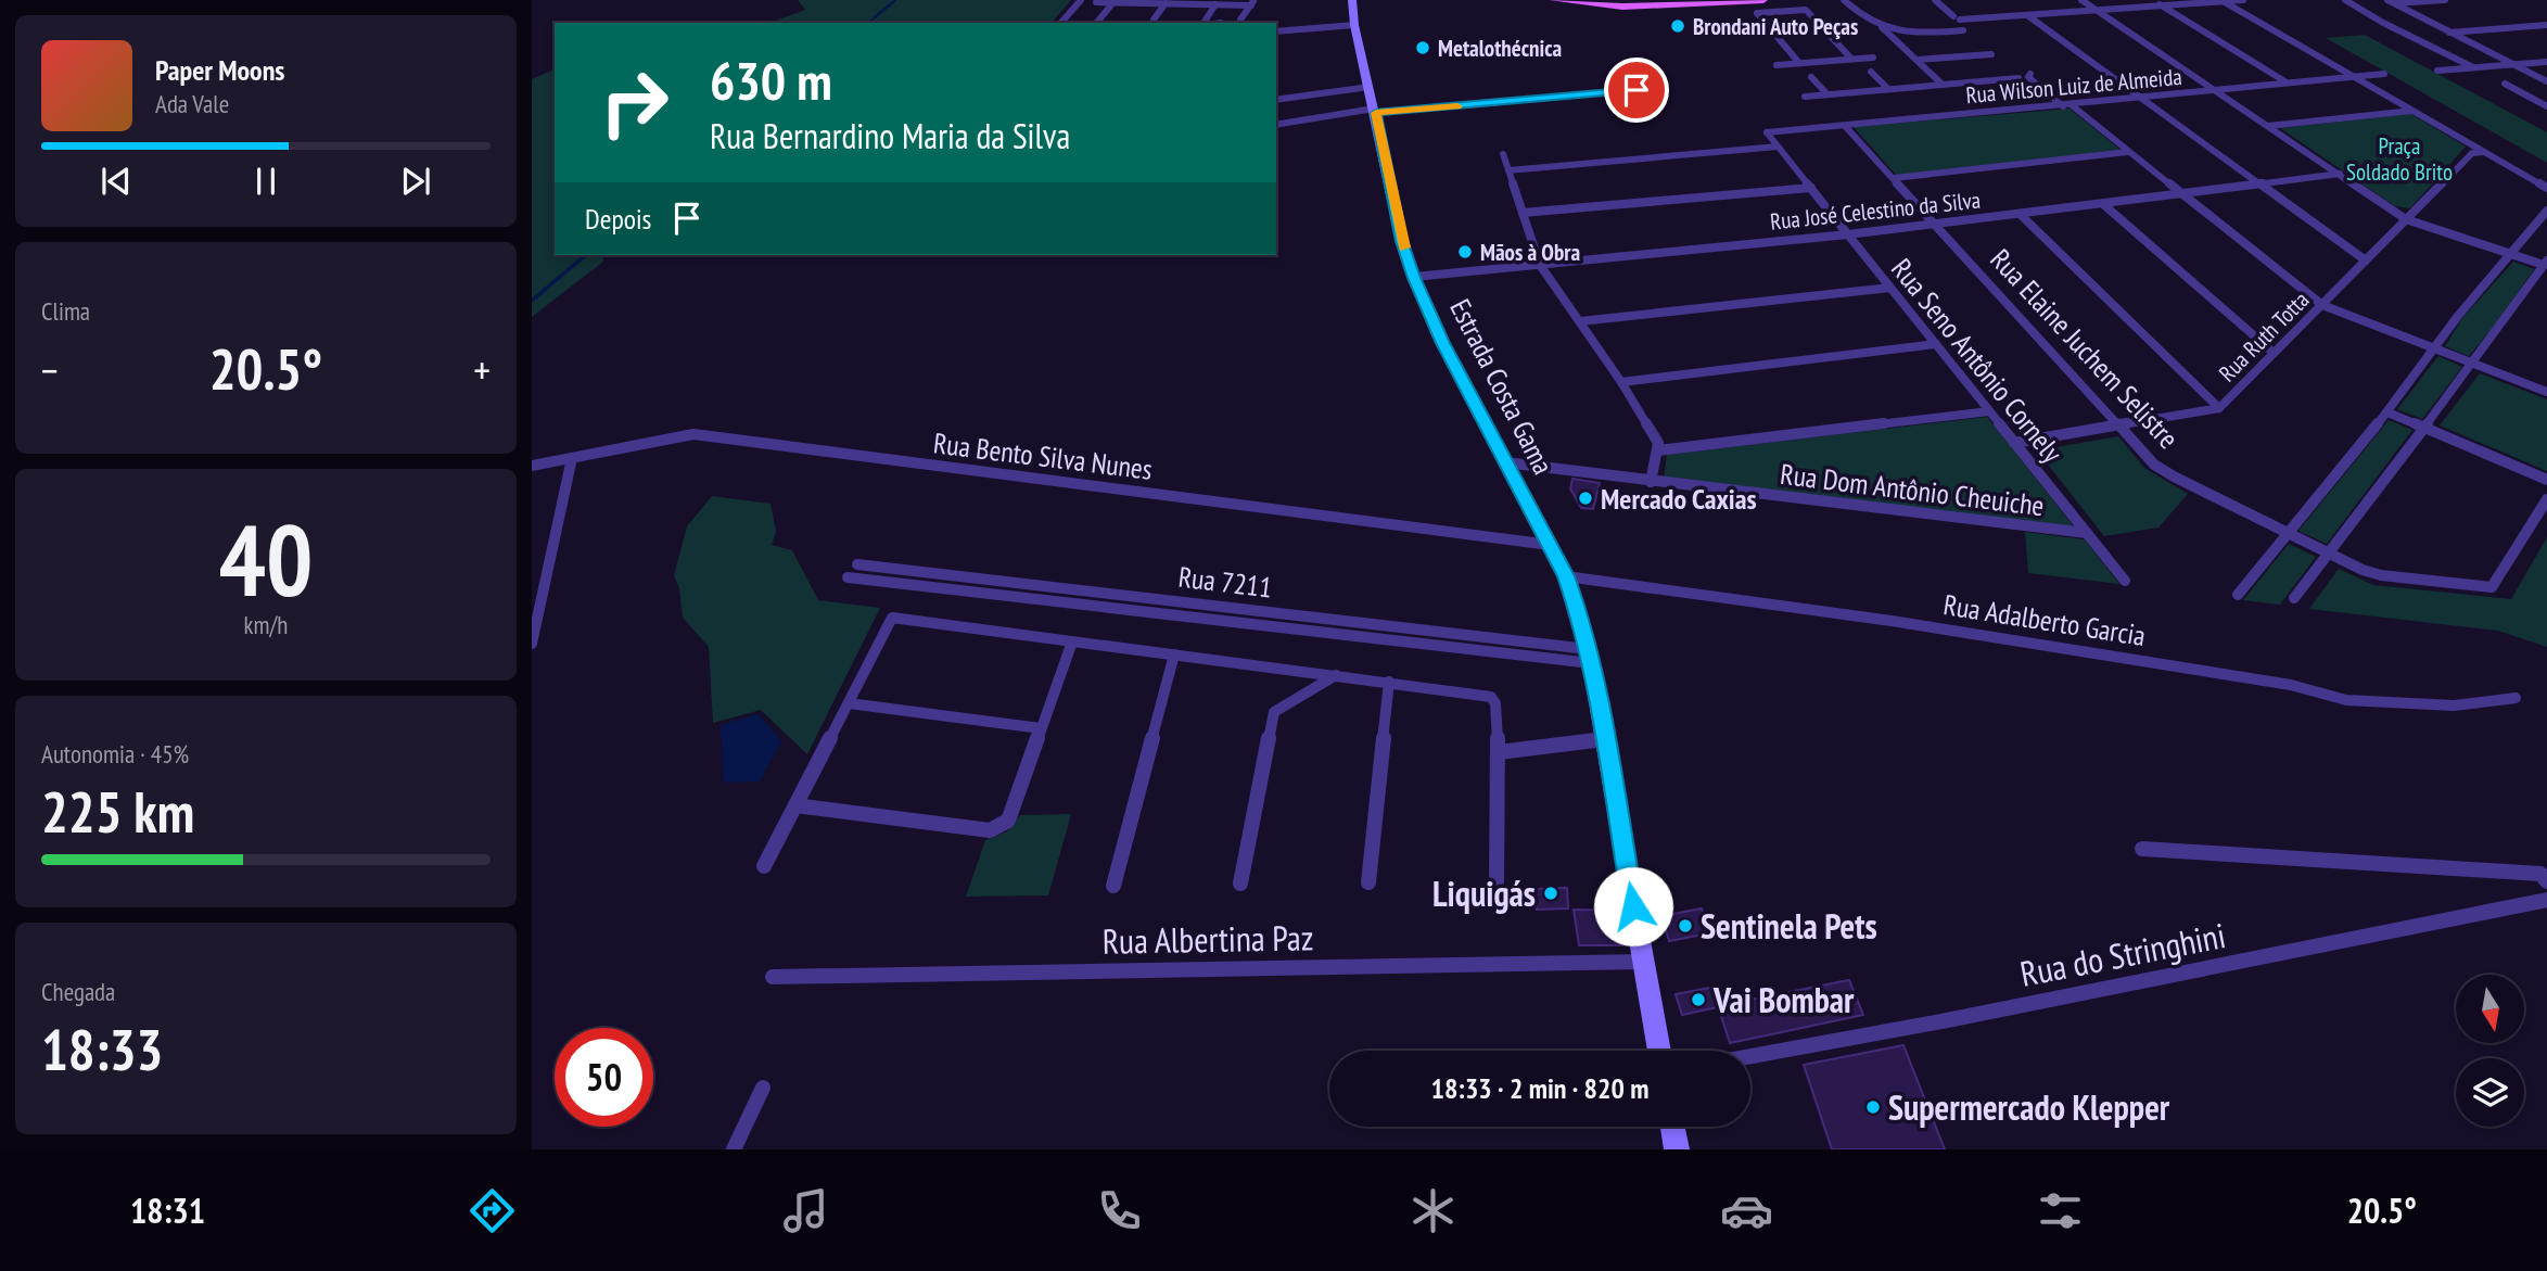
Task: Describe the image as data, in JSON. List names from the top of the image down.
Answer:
{
  "streets": {
    "main road": ["Estrada Costa Gama"],
    "street": [
      "Rua Wilson Luiz de Almeida",
      "Rua José Celestino da Silva",
      "Rua Ruth Totta",
      "Rua Elaine Juchem Selistre",
      "Rua Seno Antônio Cornely",
      "Rua Bento Silva Nunes",
      "Rua Dom Antônio Cheuiche",
      "Rua 7211",
      "Rua Adalberto Garcia",
      "Rua Albertina Paz",
      "Rua do Stringhini"
    ]
  },
  "crossings": [
    ["Rua Wilson Luiz de Almeida", "Rua Elaine Juchem Selistre"],
    ["Rua Wilson Luiz de Almeida", "Rua Seno Antônio Cornely"],
    ["Rua José Celestino da Silva", "Rua Elaine Juchem Selistre"],
    ["Rua José Celestino da Silva", "Rua Seno Antônio Cornely"],
    ["Rua José Celestino da Silva", "Estrada Costa Gama"],
    ["Rua Ruth Totta", "Rua Elaine Juchem Selistre"],
    ["Rua Ruth Totta", "Rua Seno Antônio Cornely"],
    ["Rua Seno Antônio Cornely", "Rua Dom Antônio Cheuiche"],
    ["Estrada Costa Gama", "Rua Bento Silva Nunes"],
    ["Estrada Costa Gama", "Rua Dom Antônio Cheuiche"],
    ["Estrada Costa Gama", "Rua 7211"],
    ["Estrada Costa Gama", "Rua Adalberto Garcia"],
    ["Estrada Costa Gama", "Rua Albertina Paz"]
  ],
  "parks": ["Praça Soldado Brito"],
  "places": [
    "Brondani Auto Peças",
    "Metalothécnica",
    "Mãos à Obra",
    "Mercado Caxias",
    "Liquigás",
    "Sentinela Pets",
    "Vai Bombar",
    "Supermercado Klepper"
  ],
  "north": "bottom",
  "page": {
    "turn": ["630 m", "Rua Bernardino Maria da Silva"],
    "song": ["Paper Moons", "Ada Vale"],
    "then": "Depois",
    "tile": [
      "Clima",
      ["40", "km/h"],
      ["Autonomia · 45%", "225 km"],
      ["Chegada", "18:33"]
    ],
    "heat": ["−", "20.5°", "+"],
    "limit": "50",
    "trip": "18:33 · 2 min · 820 m",
    "tabs": ["18:31", "20.5°"]
  }
}
